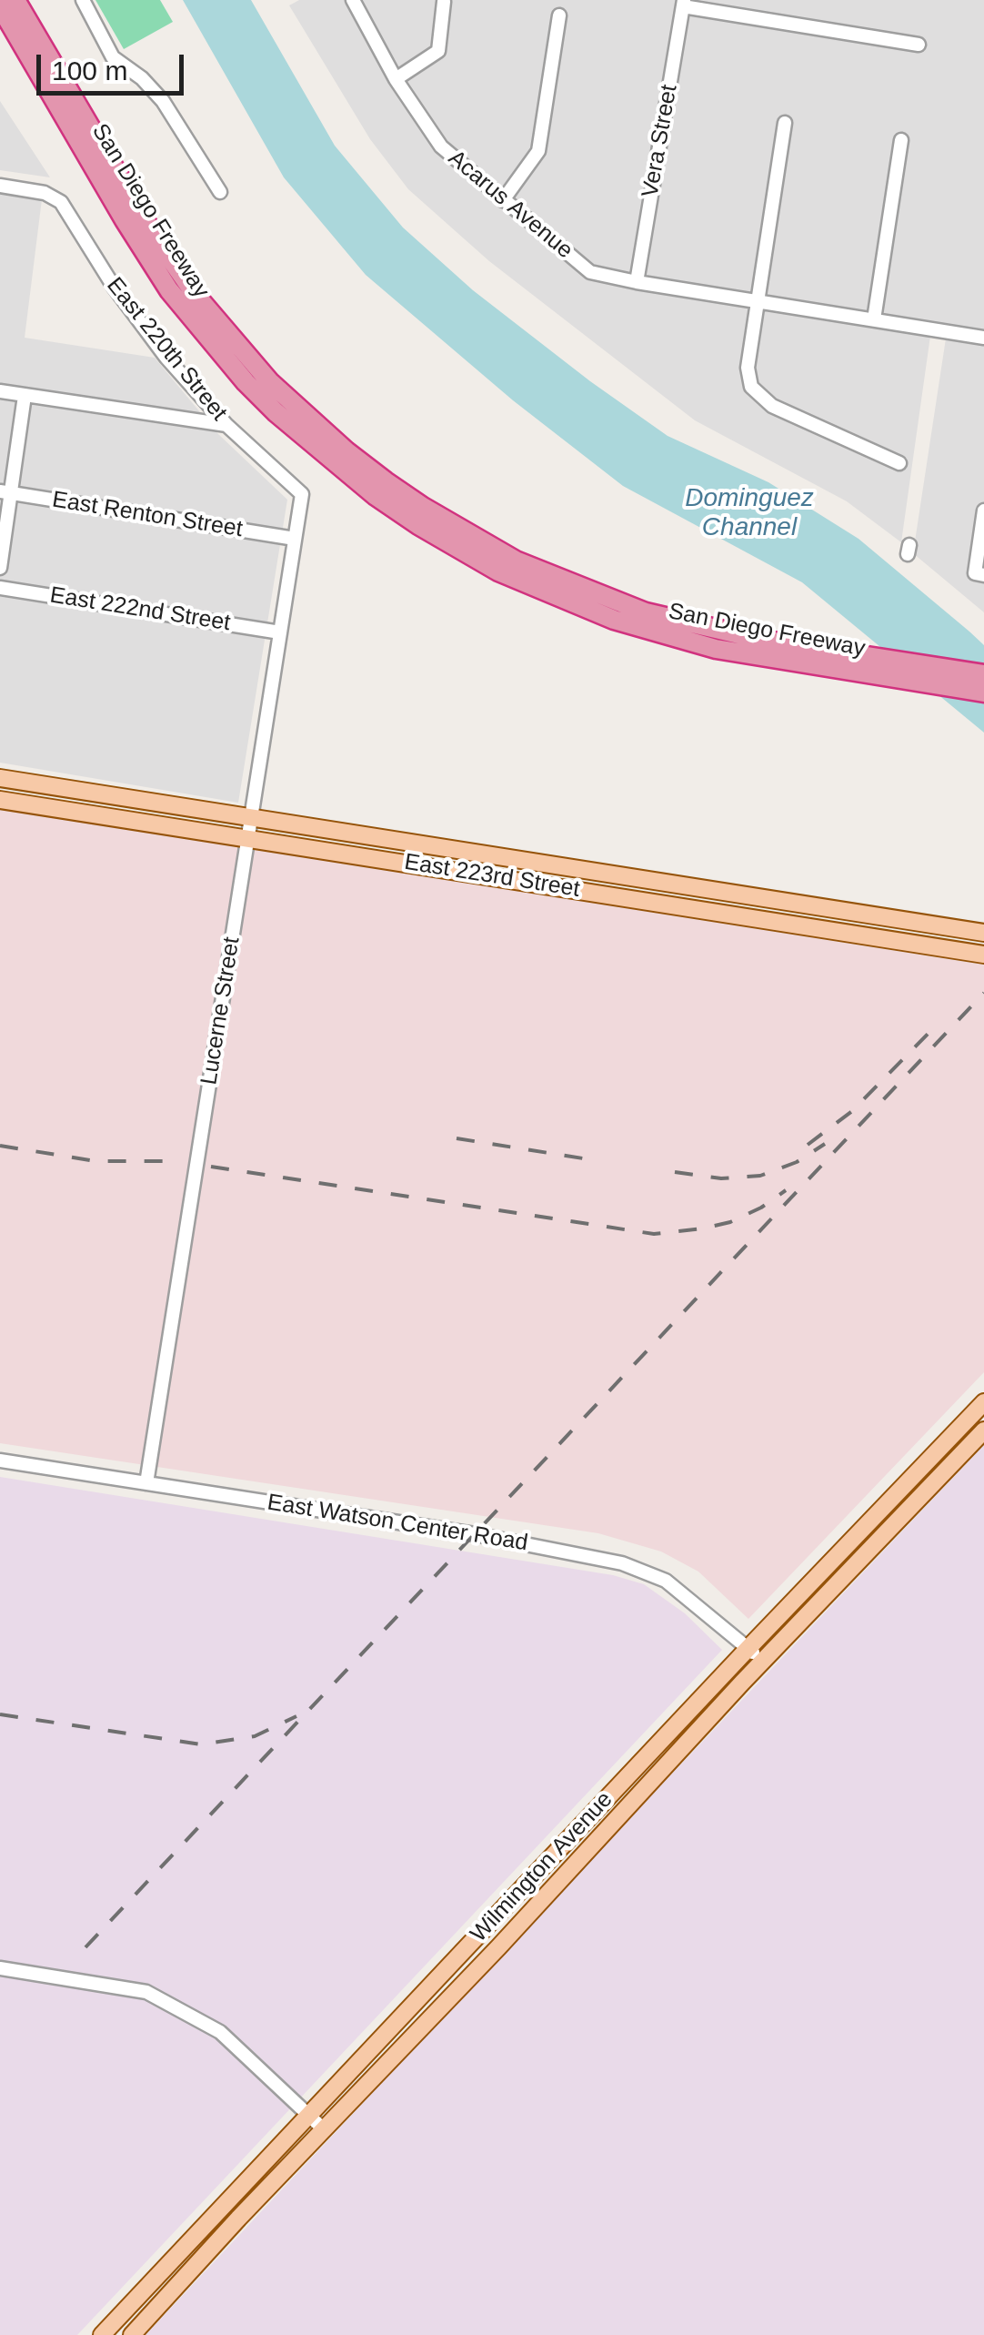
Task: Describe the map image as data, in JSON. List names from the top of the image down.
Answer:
{
  "streets": {
    "highway": ["San Diego Freeway"],
    "main road": ["East 223rd Street", "Wilmington Avenue"],
    "street": [
      "Vera Street",
      "Acarus Avenue",
      "East 220th Street",
      "East Renton Street",
      "East 222nd Street",
      "Lucerne Street",
      "East Watson Center Road"
    ]
  },
  "crossings": [
    ["Vera Street", "Acarus Avenue"],
    ["East 220th Street", "East Renton Street"],
    ["East 220th Street", "Lucerne Street"],
    ["East Renton Street", "Lucerne Street"],
    ["East 222nd Street", "Lucerne Street"],
    ["East 223rd Street", "Lucerne Street"],
    ["Lucerne Street", "East Watson Center Road"],
    ["East Watson Center Road", "Wilmington Avenue"]
  ],
  "water": ["Dominguez Channel"],
  "scale_bar": "100 m"
}
